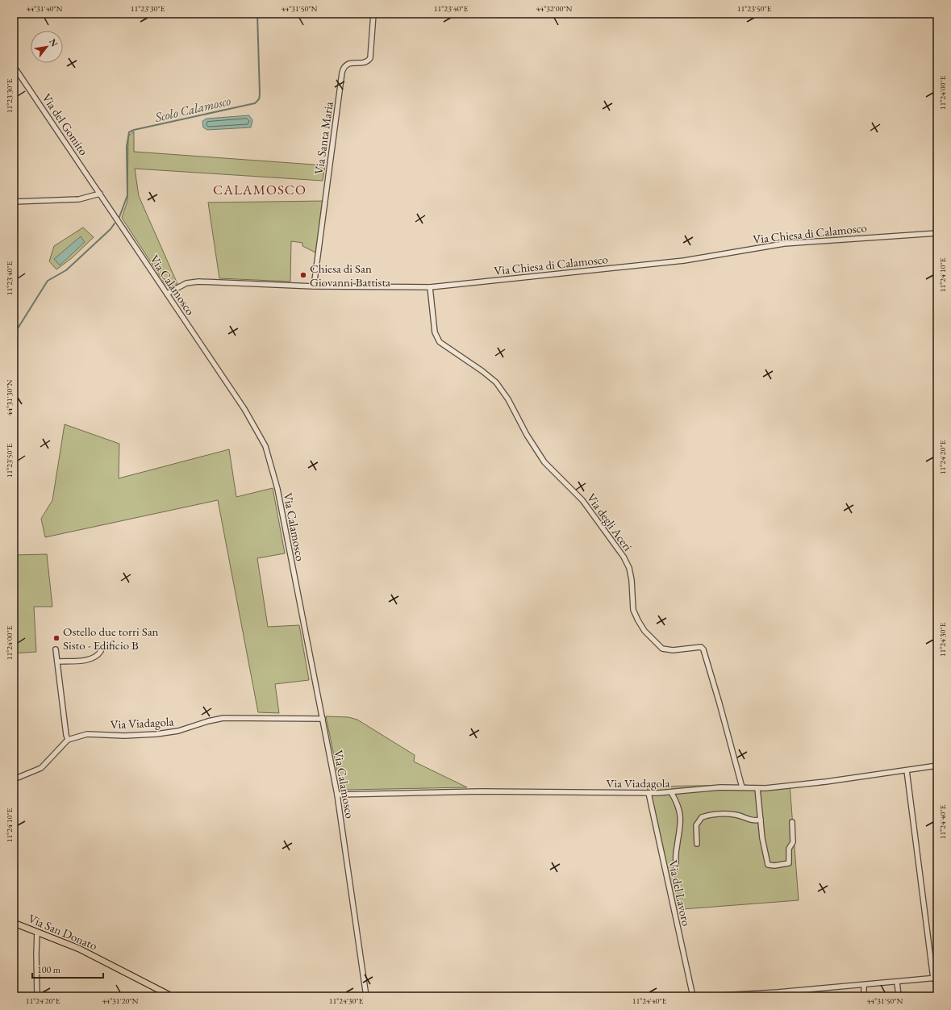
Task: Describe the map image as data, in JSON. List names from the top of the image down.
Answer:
{
  "streets": {
    "main road": ["Via San Donato"],
    "street": [
      "Via del Gomito",
      "Via Santa Maria",
      "Via Chiesa di Calamosco",
      "Via Calamosco",
      "Via degli Aceri",
      "Via Viadagola",
      "Via del Lavoro"
    ]
  },
  "crossings": [
    ["Via del Gomito", "Via Calamosco"],
    ["Via Santa Maria", "Via Chiesa di Calamosco"],
    ["Via Chiesa di Calamosco", "Via Calamosco"],
    ["Via Chiesa di Calamosco", "Via degli Aceri"],
    ["Via Calamosco", "Via Viadagola"],
    ["Via degli Aceri", "Via Viadagola"],
    ["Via Viadagola", "Via del Lavoro"]
  ],
  "districts": ["CALAMOSCO"],
  "water": ["Scolo Calamosco"],
  "places": ["Chiesa di San Giovanni Battista", "Ostello due torri San Sisto - Edificio B"],
  "scale_bar": "100 m",
  "north": "top right",
  "coordinates": [
    "44°31'40\"N",
    "11°23'30\"E",
    "44°31'50\"N",
    "11°23'40\"E",
    "44°32'00\"N",
    "11°23'50\"E",
    "11°24'00\"E",
    "11°24'10\"E",
    "44°31'30\"N",
    "11°24'20\"E",
    "11°24'30\"E",
    "11°24'40\"E",
    "44°31'20\"N"
  ]
}
